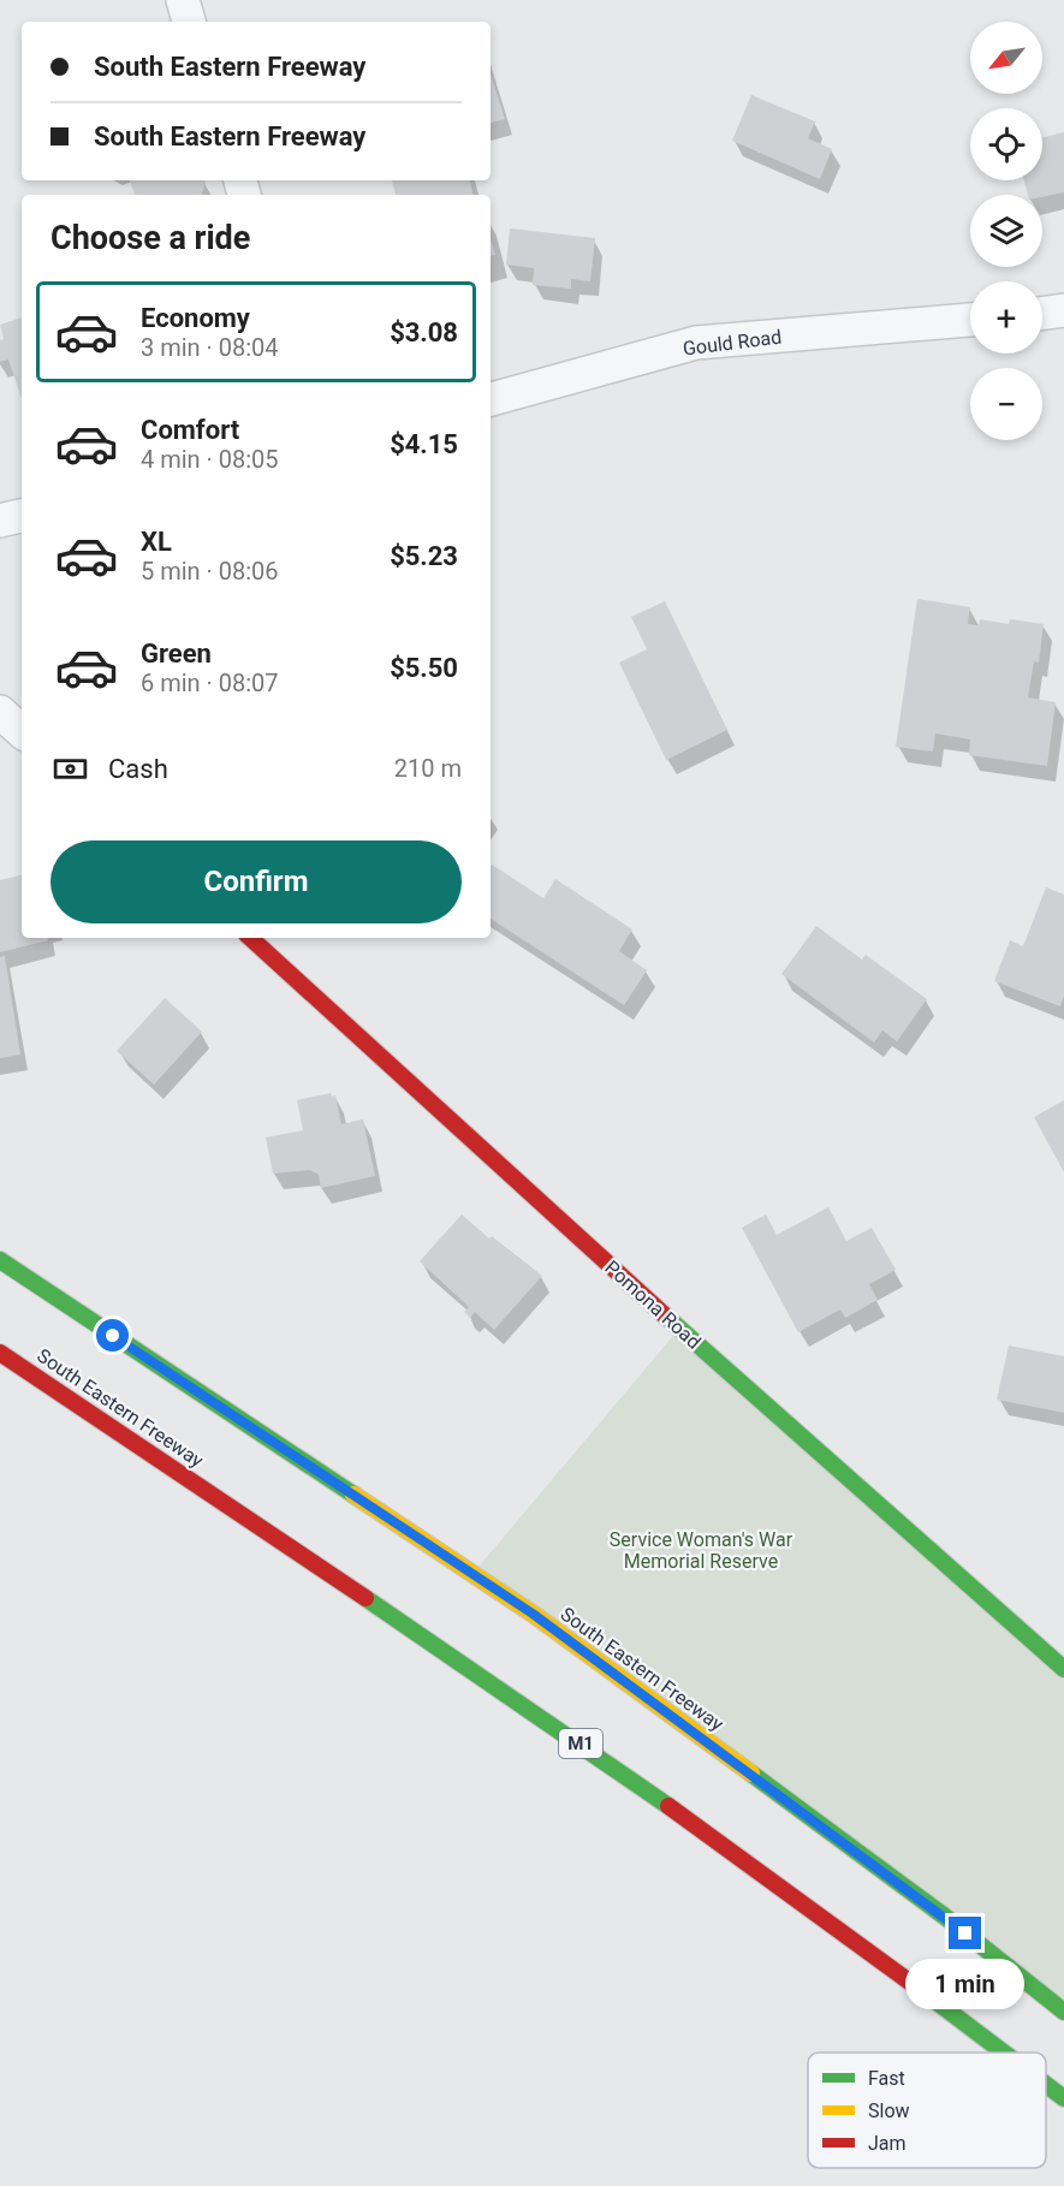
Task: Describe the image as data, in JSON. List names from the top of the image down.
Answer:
{
  "streets": {
    "main road": ["Pomona Road", "South Eastern Freeway", "M1"],
    "street": ["Gould Road"]
  },
  "parks": ["Service Woman's War Memorial Reserve"],
  "legend": ["Fast", "Slow", "Jam"],
  "north": "bottom left",
  "page": {
    "map_buttons": ["+", "−"],
    "banner": ["South Eastern Freeway", "South Eastern Freeway"],
    "heading": "Choose a ride",
    "list": [
      {
        "name": "Economy",
        "note": "3 min · 08:04",
        "value": "$3.08"
      },
      {
        "name": "Comfort",
        "note": "4 min · 08:05",
        "value": "$4.15"
      },
      {
        "name": "XL",
        "note": "5 min · 08:06",
        "value": "$5.23"
      },
      {
        "name": "Green",
        "note": "6 min · 08:07",
        "value": "$5.50"
      }
    ],
    "pay": ["Cash", "210 m"],
    "buttons": "Confirm",
    "bubble": "1 min"
  }
}
